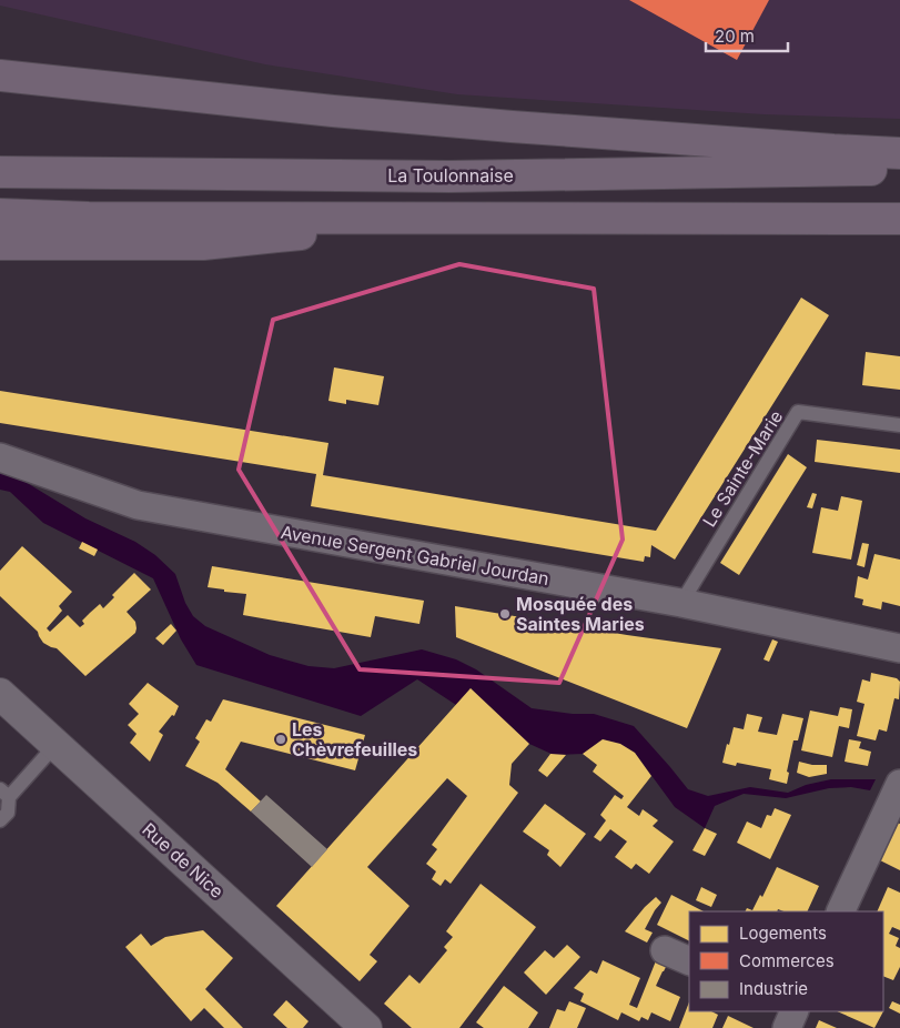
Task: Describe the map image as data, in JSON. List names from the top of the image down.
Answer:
{
  "streets": {
    "highway": ["La Toulonnaise"],
    "street": ["Avenue Sergent Gabriel Jourdan", "Rue de Nice"],
    "lane": ["Le Sainte-Marie"]
  },
  "crossings": [
    ["Le Sainte-Marie", "Avenue Sergent Gabriel Jourdan"]
  ],
  "places": ["Mosquée des Saintes Maries", "Les Chèvrefeuilles"],
  "legend": ["Logements", "Commerces", "Industrie"],
  "scale_bar": "20 m"
}
